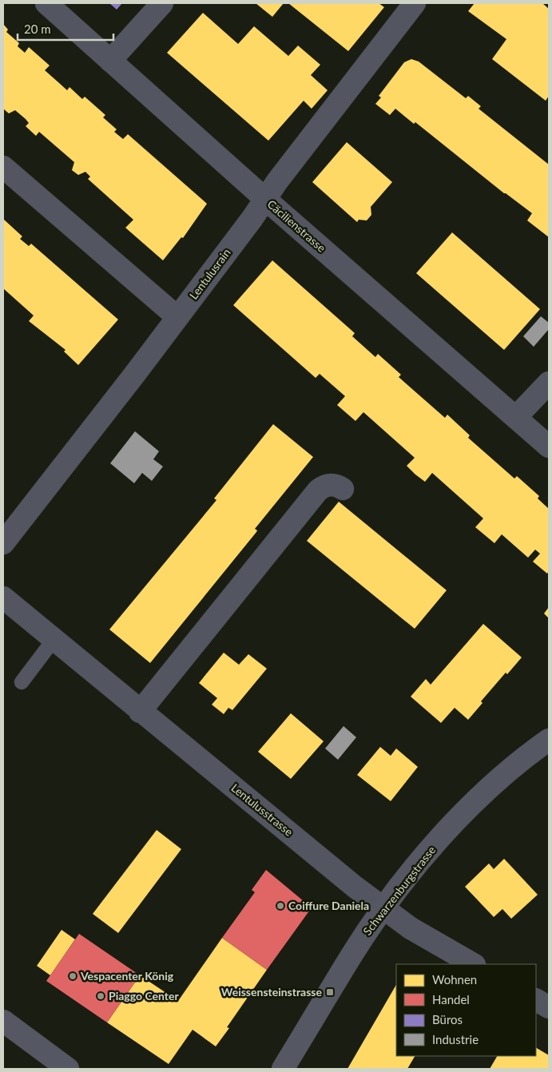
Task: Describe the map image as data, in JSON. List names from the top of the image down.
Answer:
{
  "streets": {
    "main road": ["Schwarzenburgstrasse"],
    "street": ["Cäcilienstrasse", "Lentulusrain", "Lentulusstrasse"]
  },
  "crossings": [
    ["Cäcilienstrasse", "Lentulusrain"],
    ["Lentulusstrasse", "Schwarzenburgstrasse"]
  ],
  "places": {
    "other": ["Coiffure Daniela", "Vespacenter König", "Piaggo Center"],
    "transit": ["Weissensteinstrasse"]
  },
  "legend": [
    "Wohnen",
    "Handel",
    "Büros",
    "Industrie"
  ],
  "scale_bar": "20 m"
}
